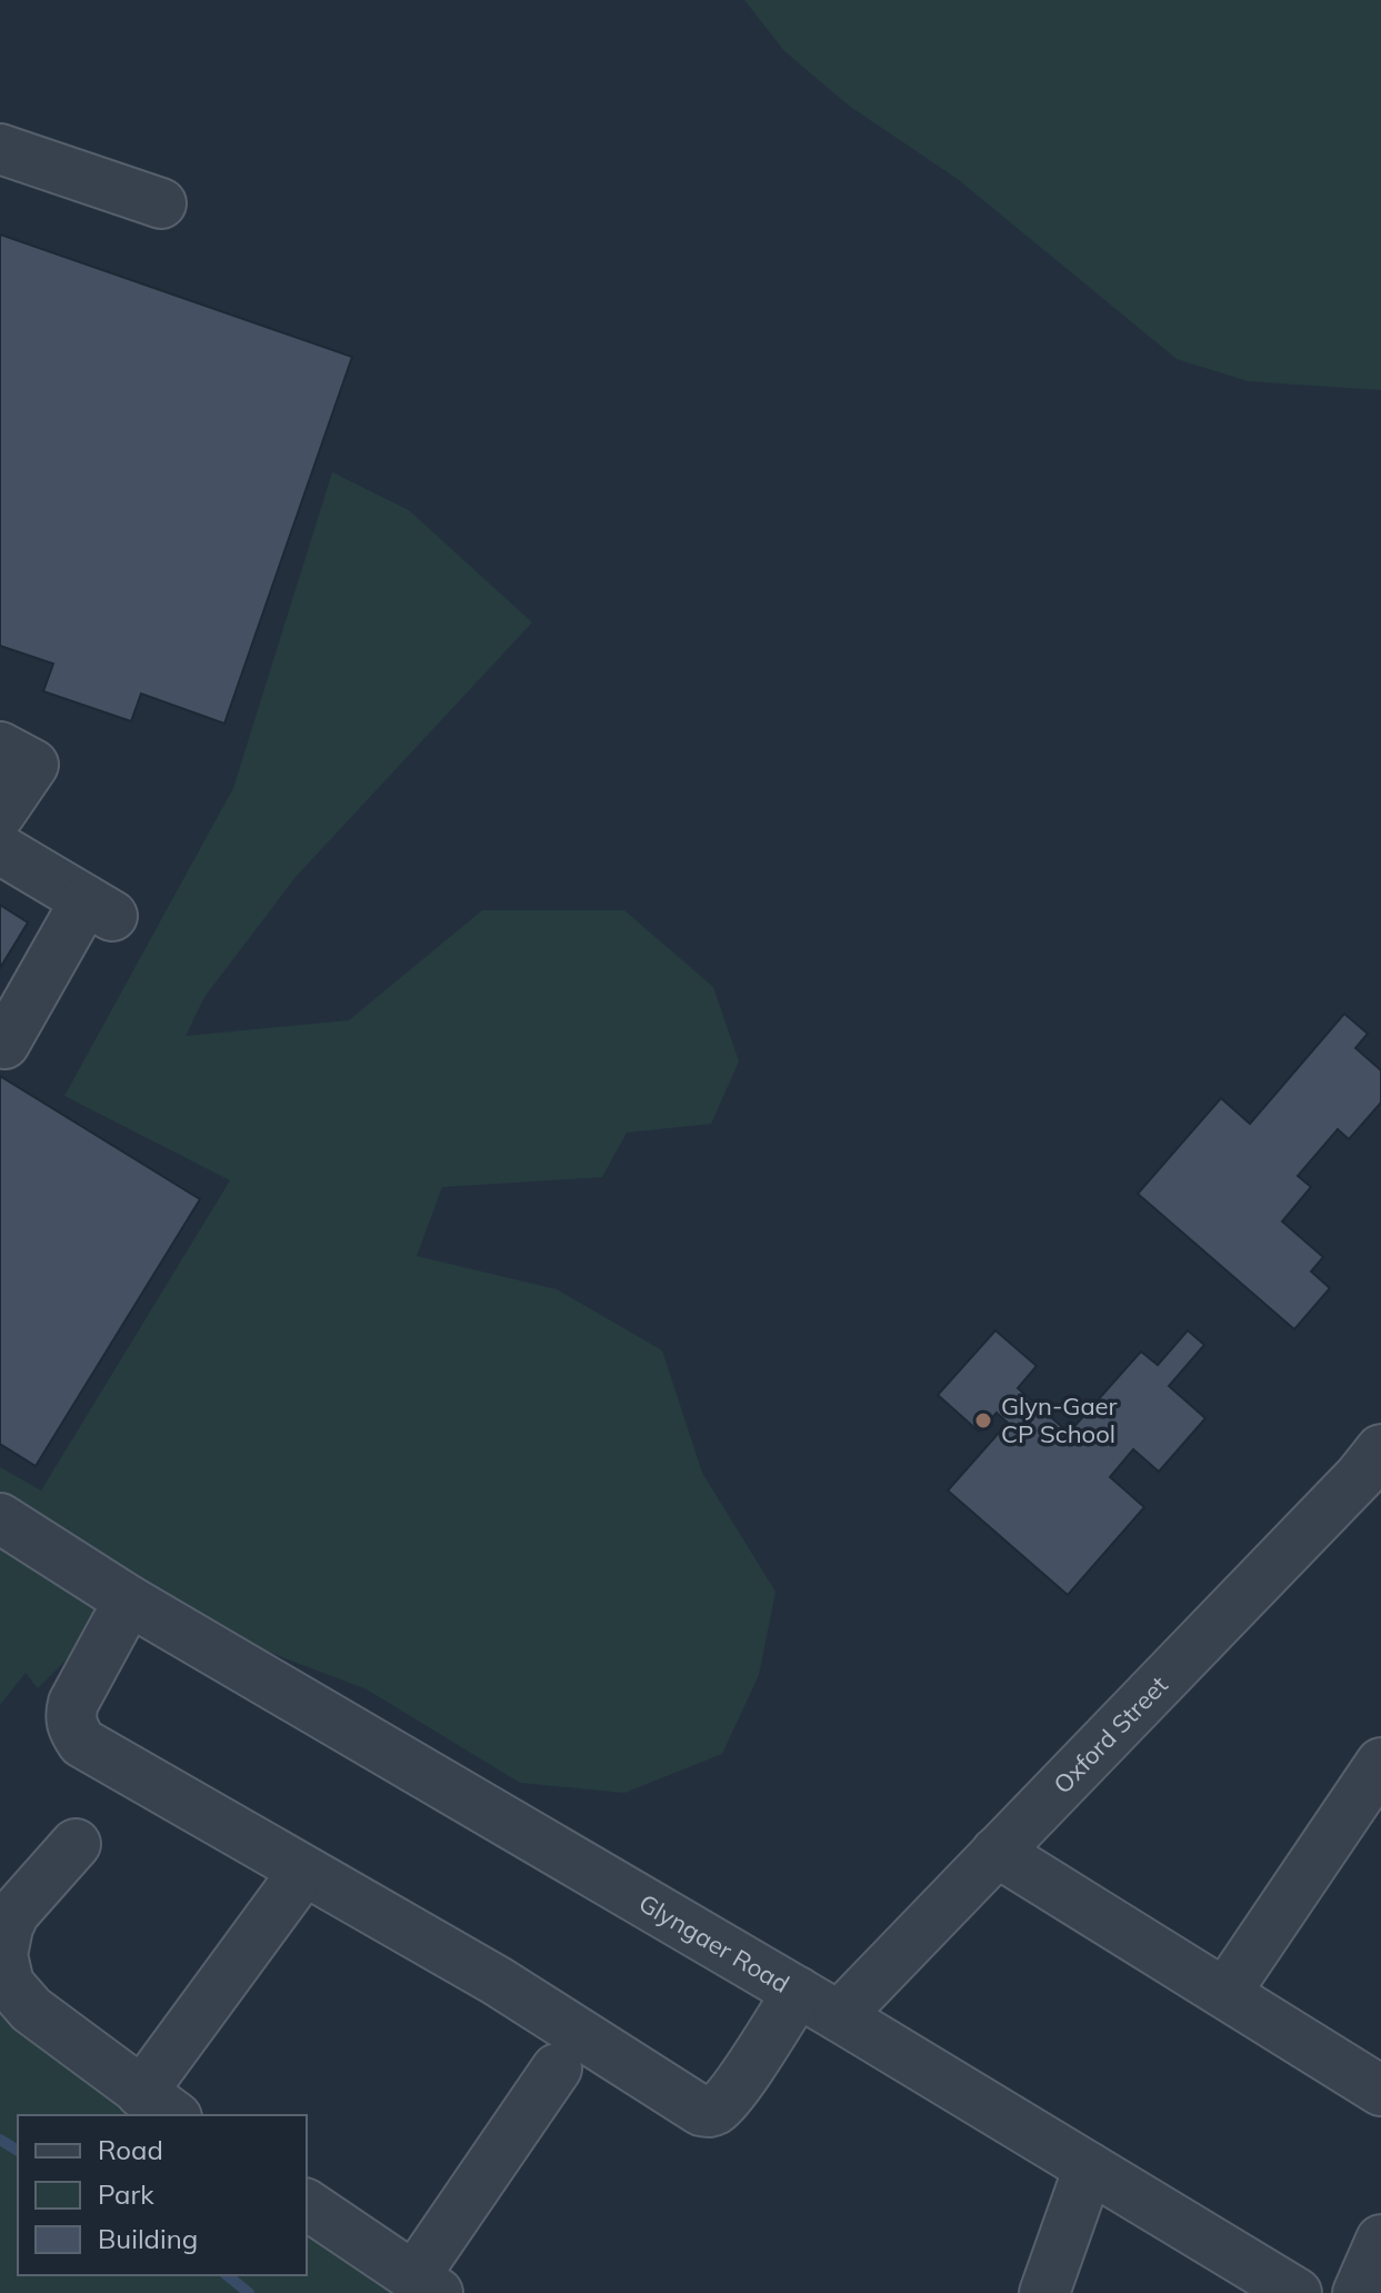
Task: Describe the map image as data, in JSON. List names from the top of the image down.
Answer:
{
  "streets": {
    "street": ["Oxford Street", "Glyngaer Road"]
  },
  "crossings": [
    ["Oxford Street", "Glyngaer Road"]
  ],
  "places": ["Glyn-Gaer CP School"],
  "legend": ["Road", "Park", "Building"]
}
